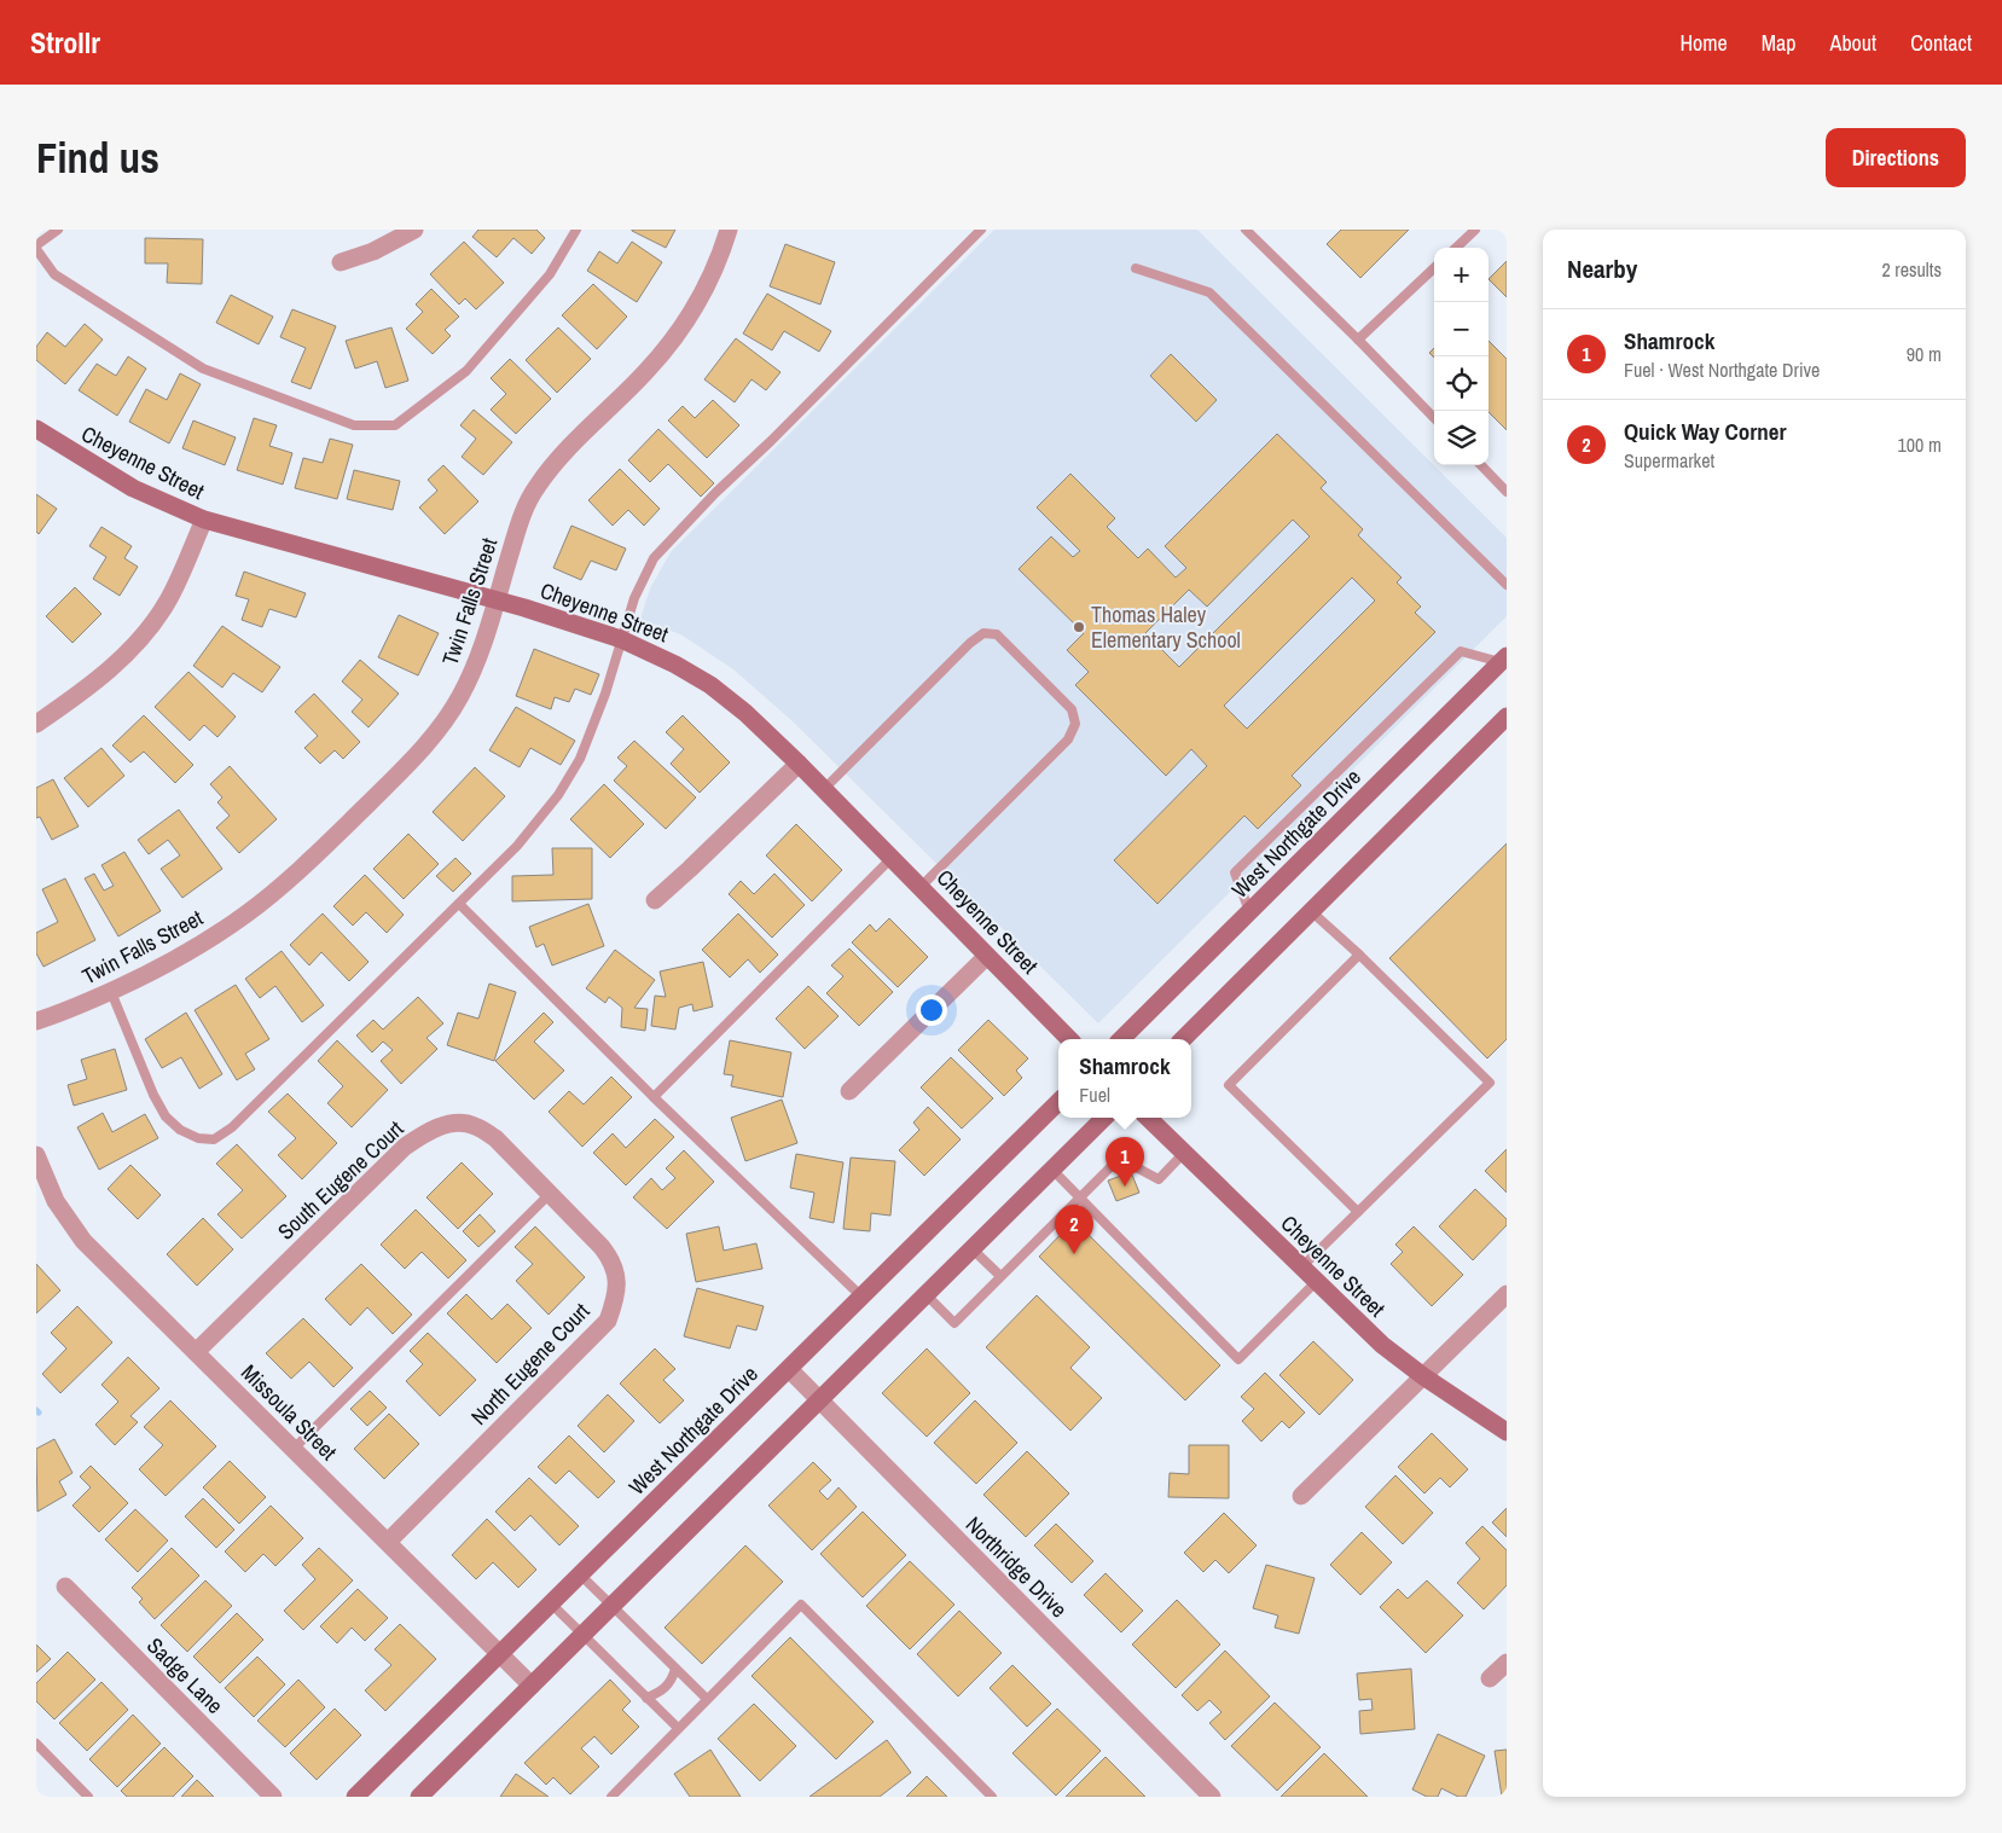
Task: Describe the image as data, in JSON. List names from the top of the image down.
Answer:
{
  "streets": {
    "main road": ["Cheyenne Street", "West Northgate Drive"],
    "street": [
      "Twin Falls Street",
      "South Eugene Court",
      "North Eugene Court",
      "Missoula Street",
      "Northridge Drive",
      "Sadge Lane"
    ]
  },
  "crossings": [
    ["Cheyenne Street", "Twin Falls Street"],
    ["West Northgate Drive", "Missoula Street"],
    ["West Northgate Drive", "Northridge Drive"],
    ["South Eugene Court", "North Eugene Court"],
    ["South Eugene Court", "Missoula Street"],
    ["North Eugene Court", "Missoula Street"]
  ],
  "places": ["Thomas Haley Elementary School"],
  "page": {
    "header": "Strollr",
    "nav": [
      "Home",
      "Map",
      "About",
      "Contact"
    ],
    "buttons": "Directions",
    "title": "Find us",
    "heading": ["Nearby", "2 results"],
    "map_buttons": ["+", "−"],
    "list": [
      {
        "mark": "1",
        "name": "Shamrock",
        "note": "Fuel · West Northgate Drive",
        "value": "90 m"
      },
      {
        "mark": "2",
        "name": "Quick Way Corner",
        "note": "Supermarket",
        "value": "100 m"
      }
    ],
    "popup": ["Shamrock", "Fuel"],
    "pins": ["1", "2"]
  }
}
